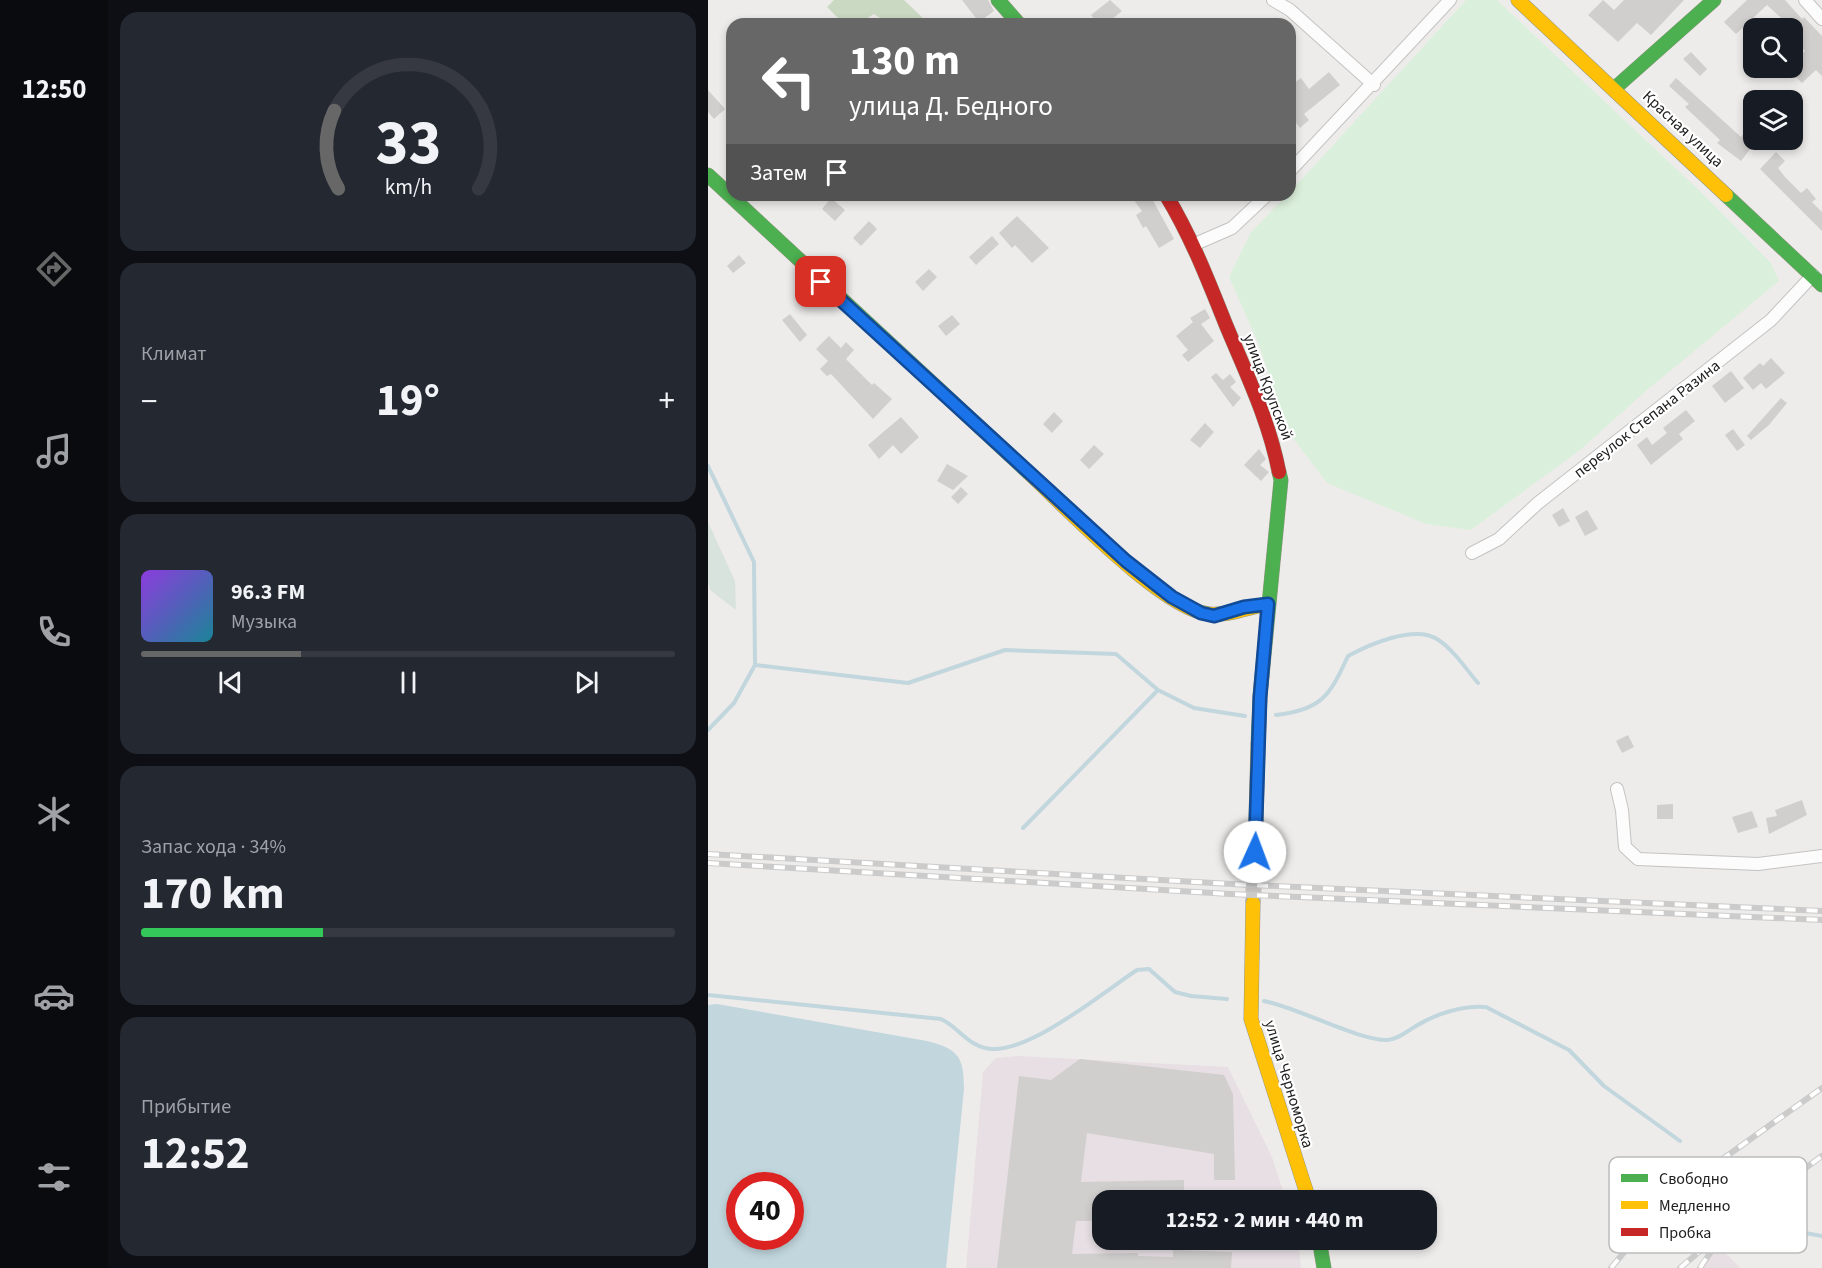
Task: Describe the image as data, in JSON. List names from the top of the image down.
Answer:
{
  "streets": {
    "street": [
      "Красная улица",
      "улица Крупской",
      "переулок Степана Разина",
      "улица Черноморка"
    ]
  },
  "crossings": [
    ["Красная улица", "переулок Степана Разина"]
  ],
  "legend": ["Свободно", "Медленно", "Пробка"],
  "page": {
    "tabs": "12:50",
    "turn": ["130 m", "улица Д. Бедного"],
    "then": "Затем",
    "tile": [
      "Климат",
      ["Запас хода · 34%", "170 km"],
      ["Прибытие", "12:52"]
    ],
    "heat": ["−", "19°", "+"],
    "song": ["96.3 FM", "Музыка"],
    "limit": "40",
    "trip": "12:52 · 2 мин · 440 m",
    "gauge": ["33", "km/h"]
  }
}
